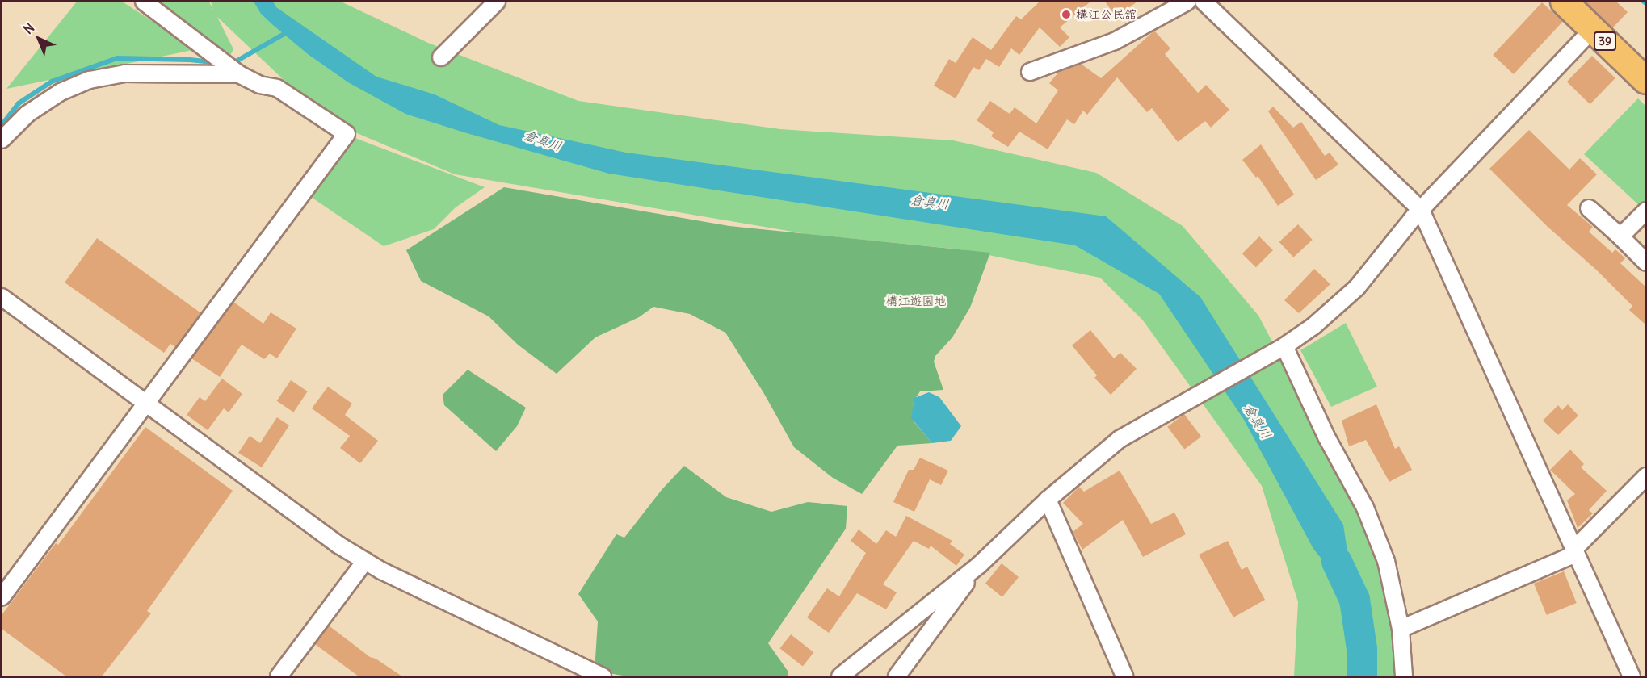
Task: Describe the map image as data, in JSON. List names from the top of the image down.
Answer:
{
  "streets": {
    "main road": ["39"]
  },
  "water": ["倉真川"],
  "parks": ["構江遊園地"],
  "places": ["構江公民舘"],
  "north": "top left"
}
